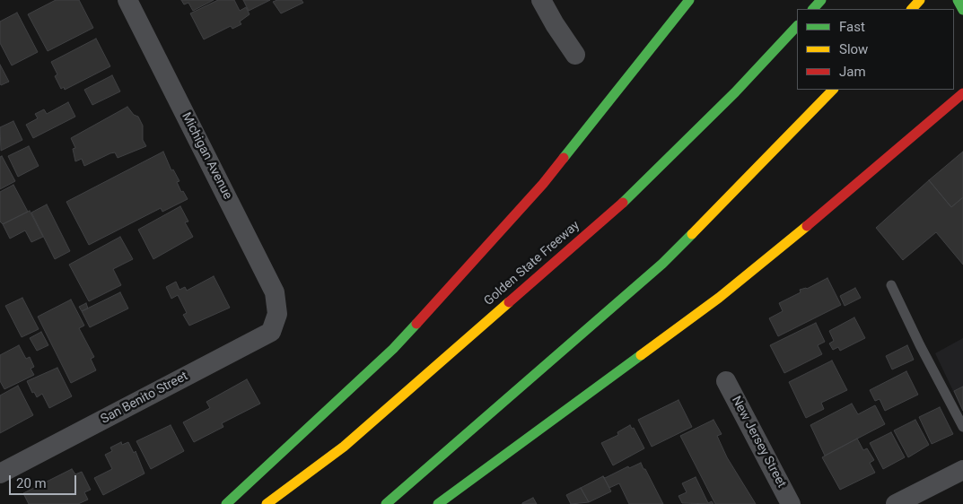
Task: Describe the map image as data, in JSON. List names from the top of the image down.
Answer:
{
  "streets": {
    "highway": ["Golden State Freeway"],
    "street": ["Michigan Avenue", "San Benito Street", "New Jersey Street"]
  },
  "crossings": [
    ["Michigan Avenue", "San Benito Street"]
  ],
  "legend": ["Fast", "Slow", "Jam"],
  "scale_bar": "20 m"
}
